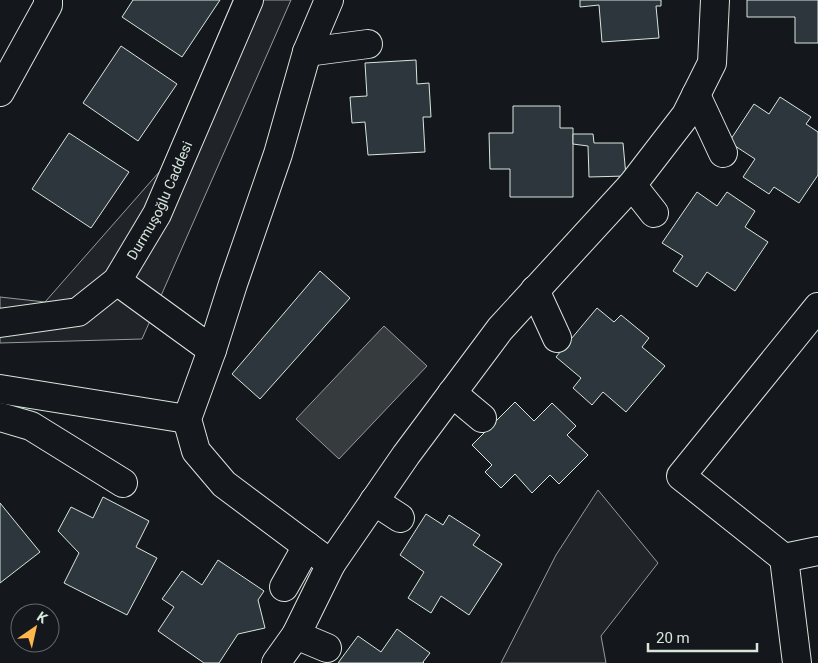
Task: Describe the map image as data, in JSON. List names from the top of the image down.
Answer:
{
  "streets": {
    "street": ["Durmuşoğlu Caddesi"]
  },
  "scale_bar": "20 m",
  "north": "top right"
}
